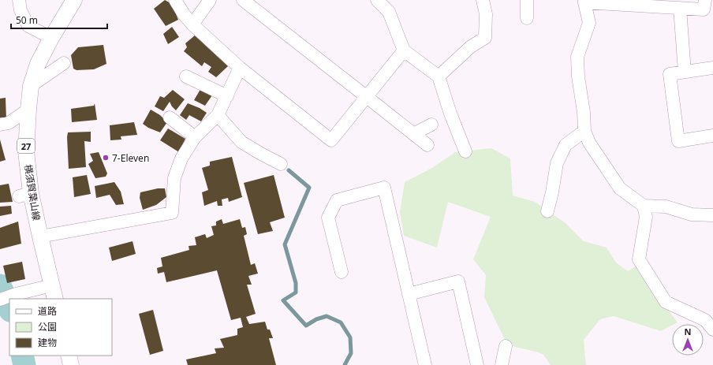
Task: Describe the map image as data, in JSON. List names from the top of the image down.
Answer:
{
  "streets": {
    "main road": ["27", "横須賀葉山線"]
  },
  "places": ["7-Eleven"],
  "legend": ["道路", "公園", "建物"],
  "scale_bar": "50 m",
  "north": "top"
}
